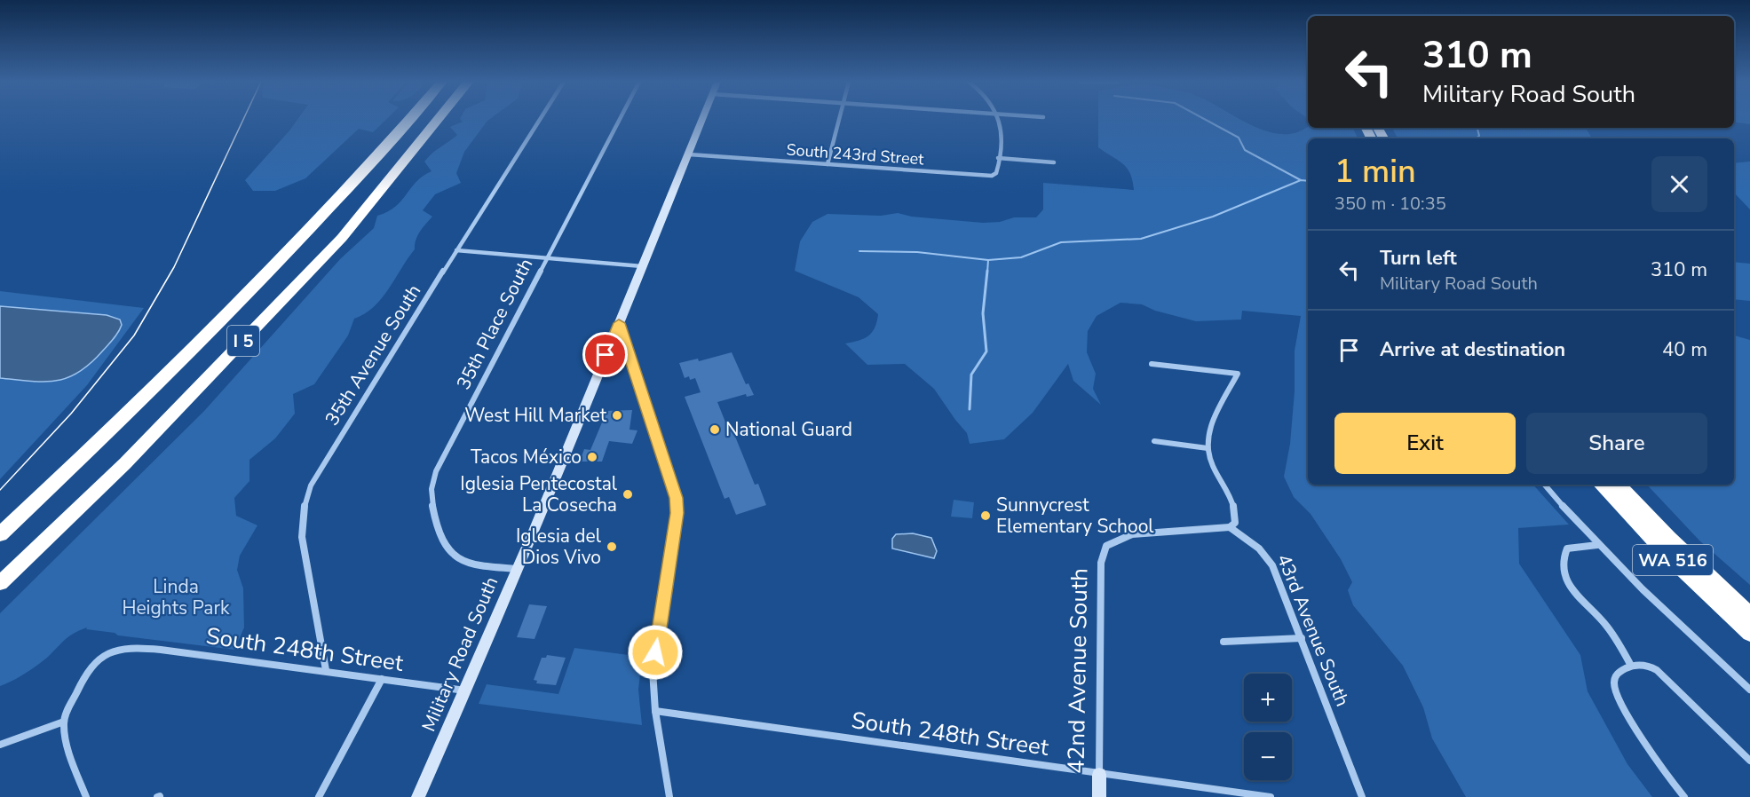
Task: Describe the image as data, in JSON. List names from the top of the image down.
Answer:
{
  "streets": {
    "highway": ["I 5", "WA 516"],
    "main road": ["Military Road South", "42nd Avenue South"],
    "street": [
      "South 243rd Street",
      "35th Place South",
      "35th Avenue South",
      "43rd Avenue South",
      "South 248th Street"
    ]
  },
  "crossings": [
    ["South 243rd Street", "Military Road South"],
    ["35th Place South", "Military Road South"],
    ["35th Avenue South", "South 248th Street"],
    ["43rd Avenue South", "42nd Avenue South"],
    ["South 248th Street", "Military Road South"],
    ["South 248th Street", "42nd Avenue South"]
  ],
  "parks": ["Linda Heights Park"],
  "places": [
    "West Hill Market",
    "National Guard",
    "Tacos México",
    "Iglesia Pentecostal La Cosecha",
    "Sunnycrest Elementary School",
    "Iglesia del Dios Vivo"
  ],
  "page": {
    "turn": ["310 m", "Military Road South"],
    "heading": ["1 min", "350 m · 10:35"],
    "list": [
      {
        "name": "Turn left",
        "note": "Military Road South",
        "value": "310 m"
      },
      {
        "name": "Arrive at destination",
        "value": "40 m"
      }
    ],
    "buttons": ["Exit", "Share"],
    "map_buttons": ["+", "−"]
  }
}
